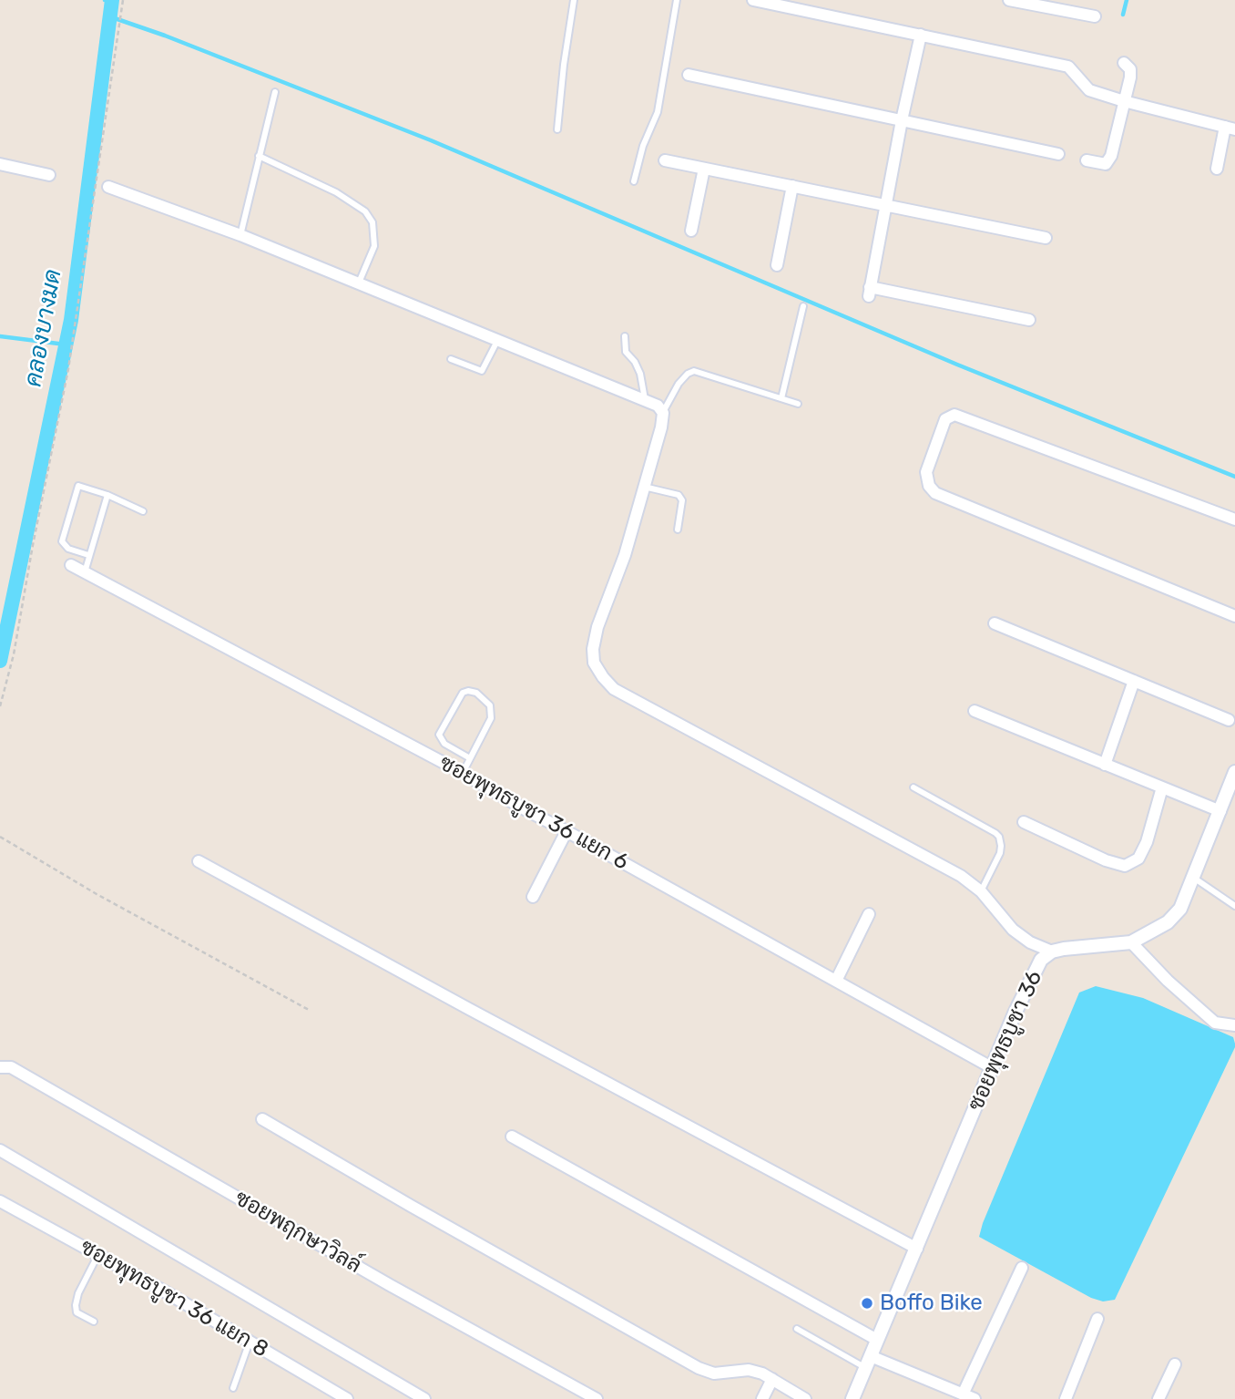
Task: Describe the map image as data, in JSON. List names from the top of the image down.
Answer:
{
  "streets": {
    "street": [
      "ซอยพุทธบูชา 36 แยก 6",
      "ซอยพุทธบูชา 36",
      "ซอยพฤกษาวิลล์",
      "ซอยพุทธบูชา 36 แยก 8"
    ]
  },
  "crossings": [
    ["ซอยพุทธบูชา 36 แยก 6", "ซอยพุทธบูชา 36"]
  ],
  "water": ["คลองบางมด"],
  "places": ["Boffo Bike"]
}
